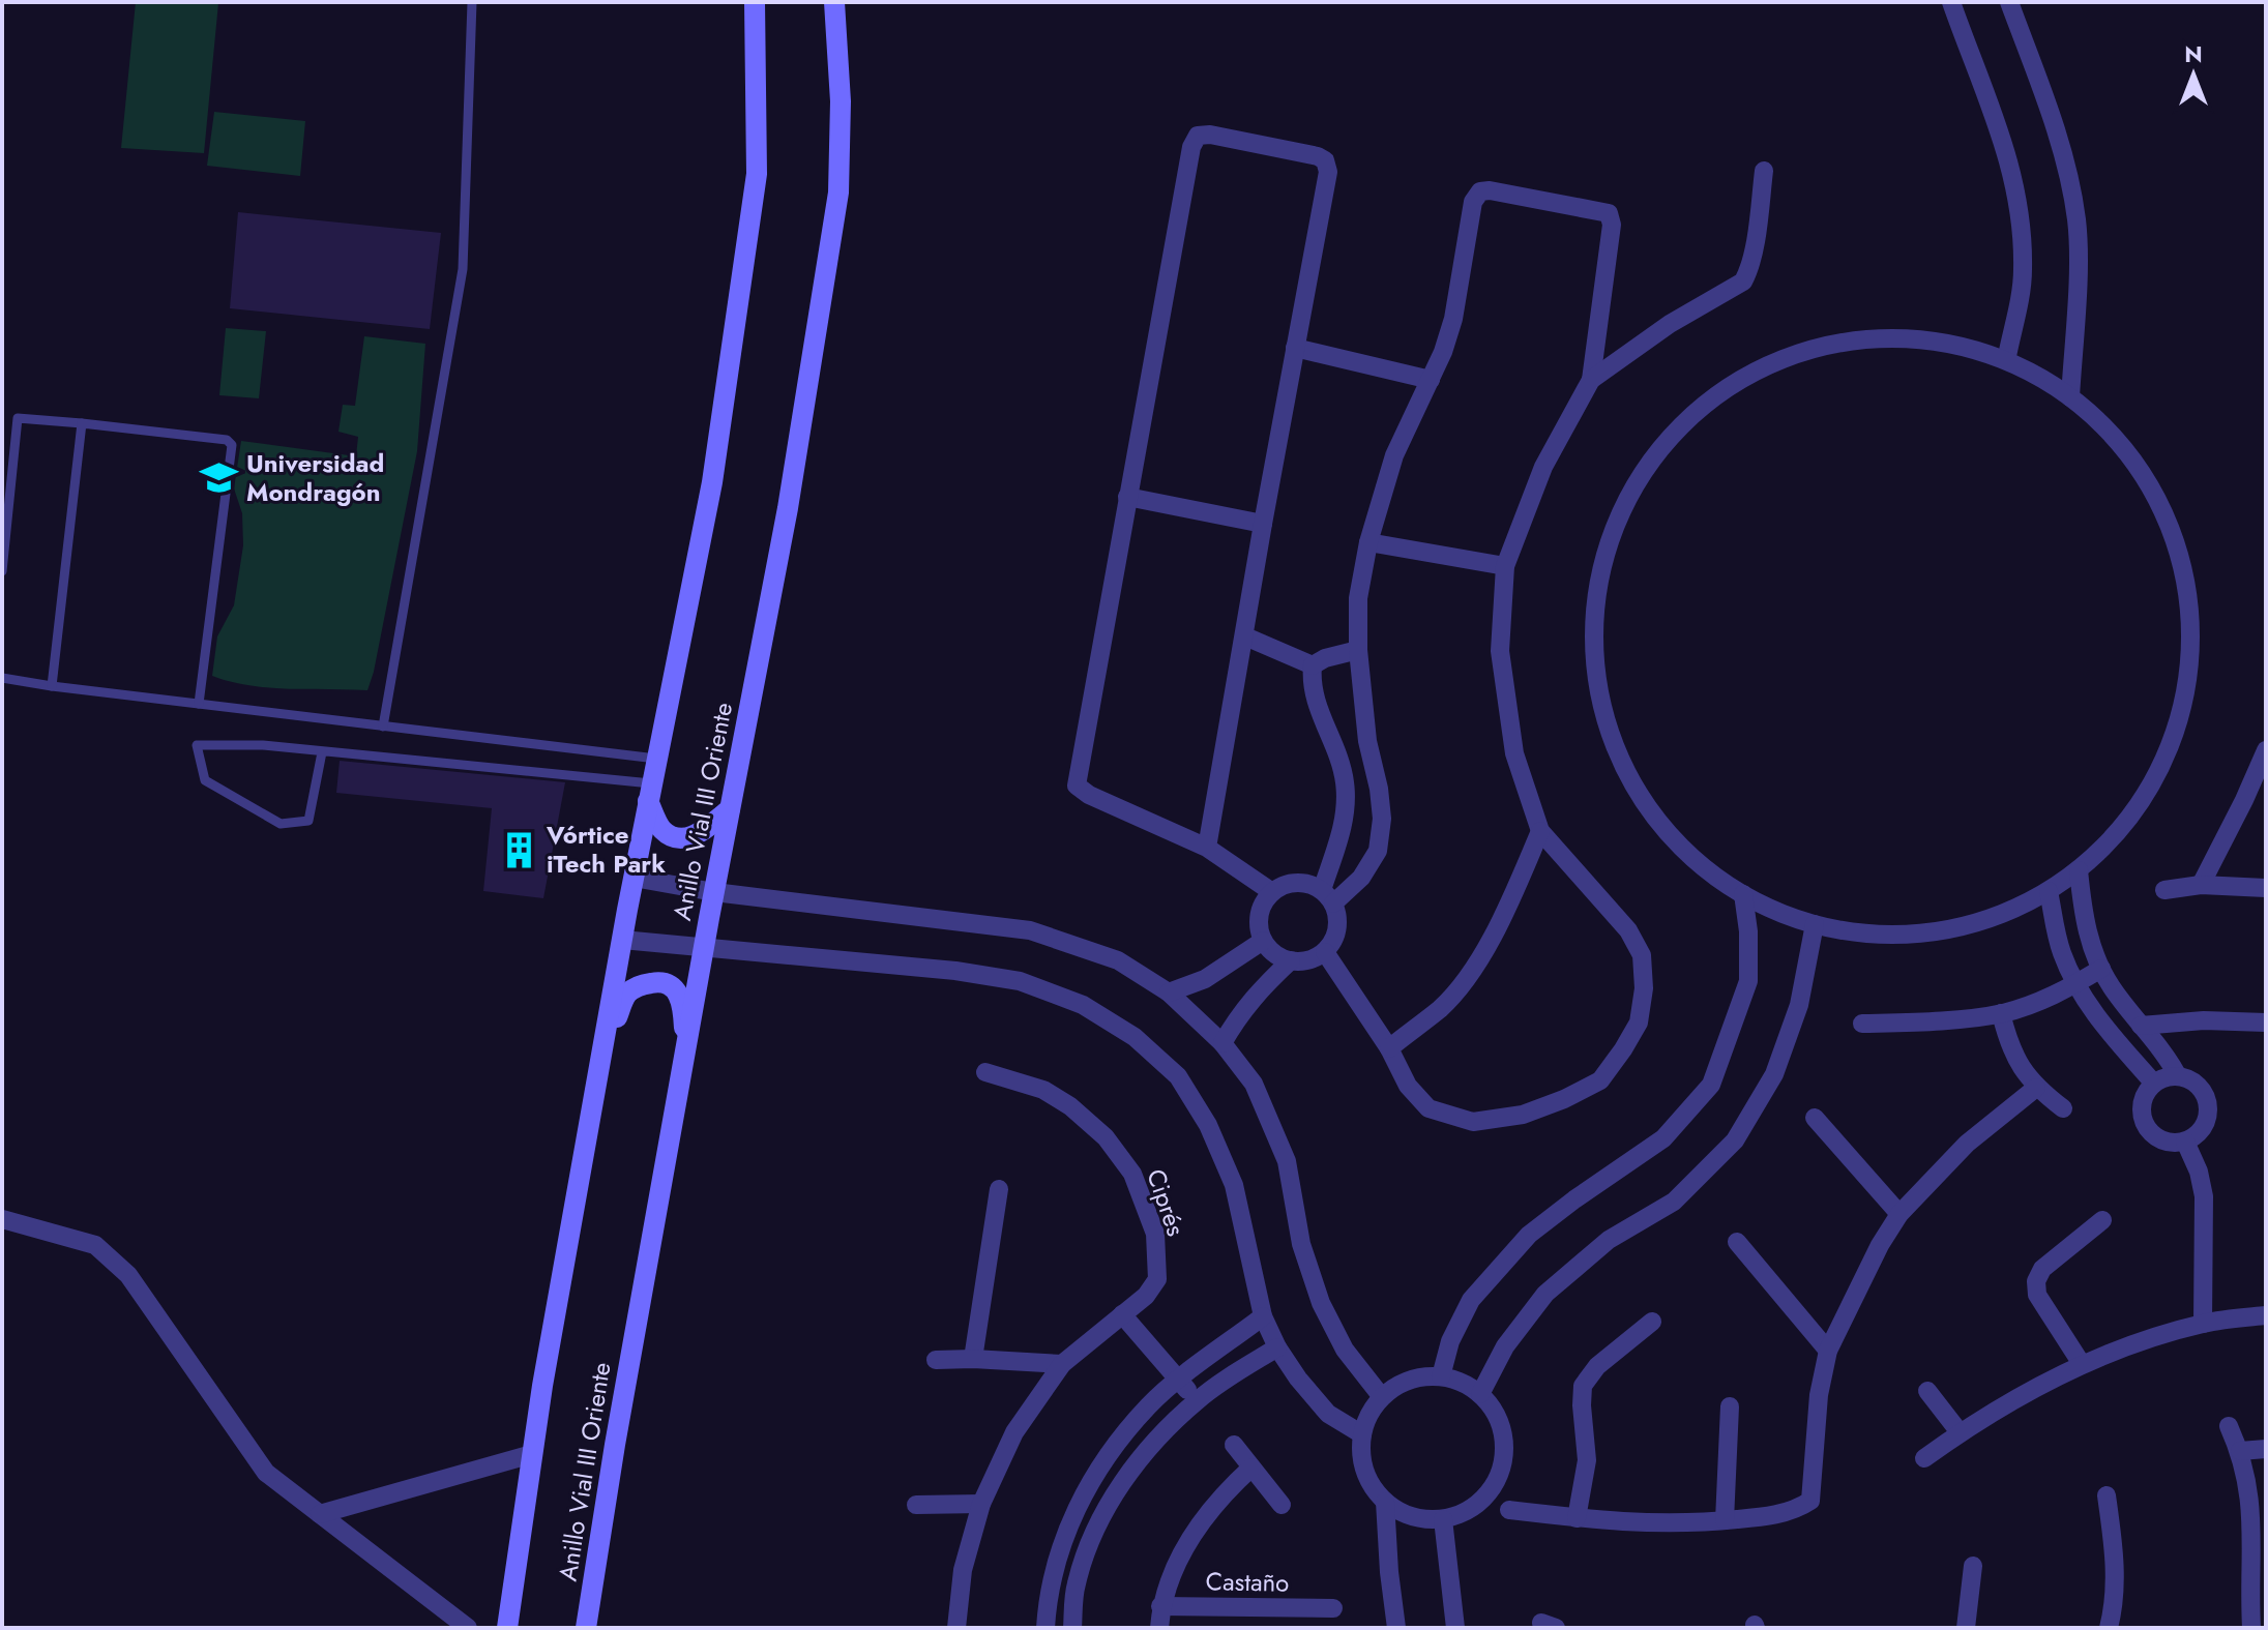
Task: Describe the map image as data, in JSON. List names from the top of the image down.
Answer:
{
  "streets": {
    "main road": ["Anillo Vial III Oriente"],
    "street": ["Ciprés", "Castaño"]
  },
  "places": {
    "school or university": ["Universidad Mondragón"],
    "building": ["Vórtice iTech Park"]
  },
  "north": "top"
}
